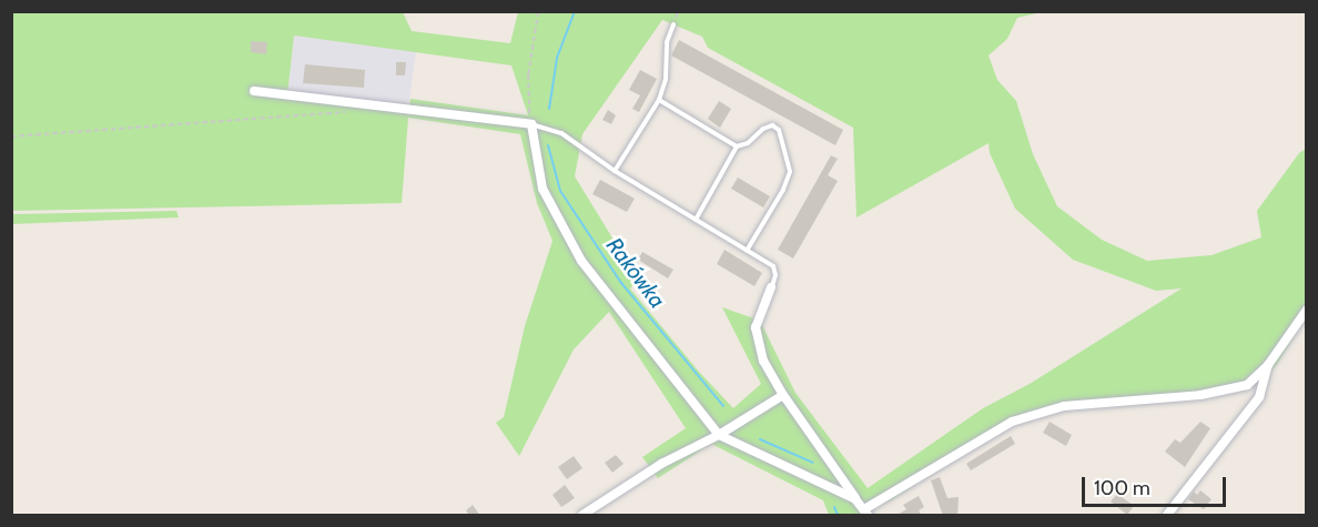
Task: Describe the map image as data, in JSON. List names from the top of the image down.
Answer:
{
  "water": ["Rakówka"],
  "scale_bar": "100 m"
}
